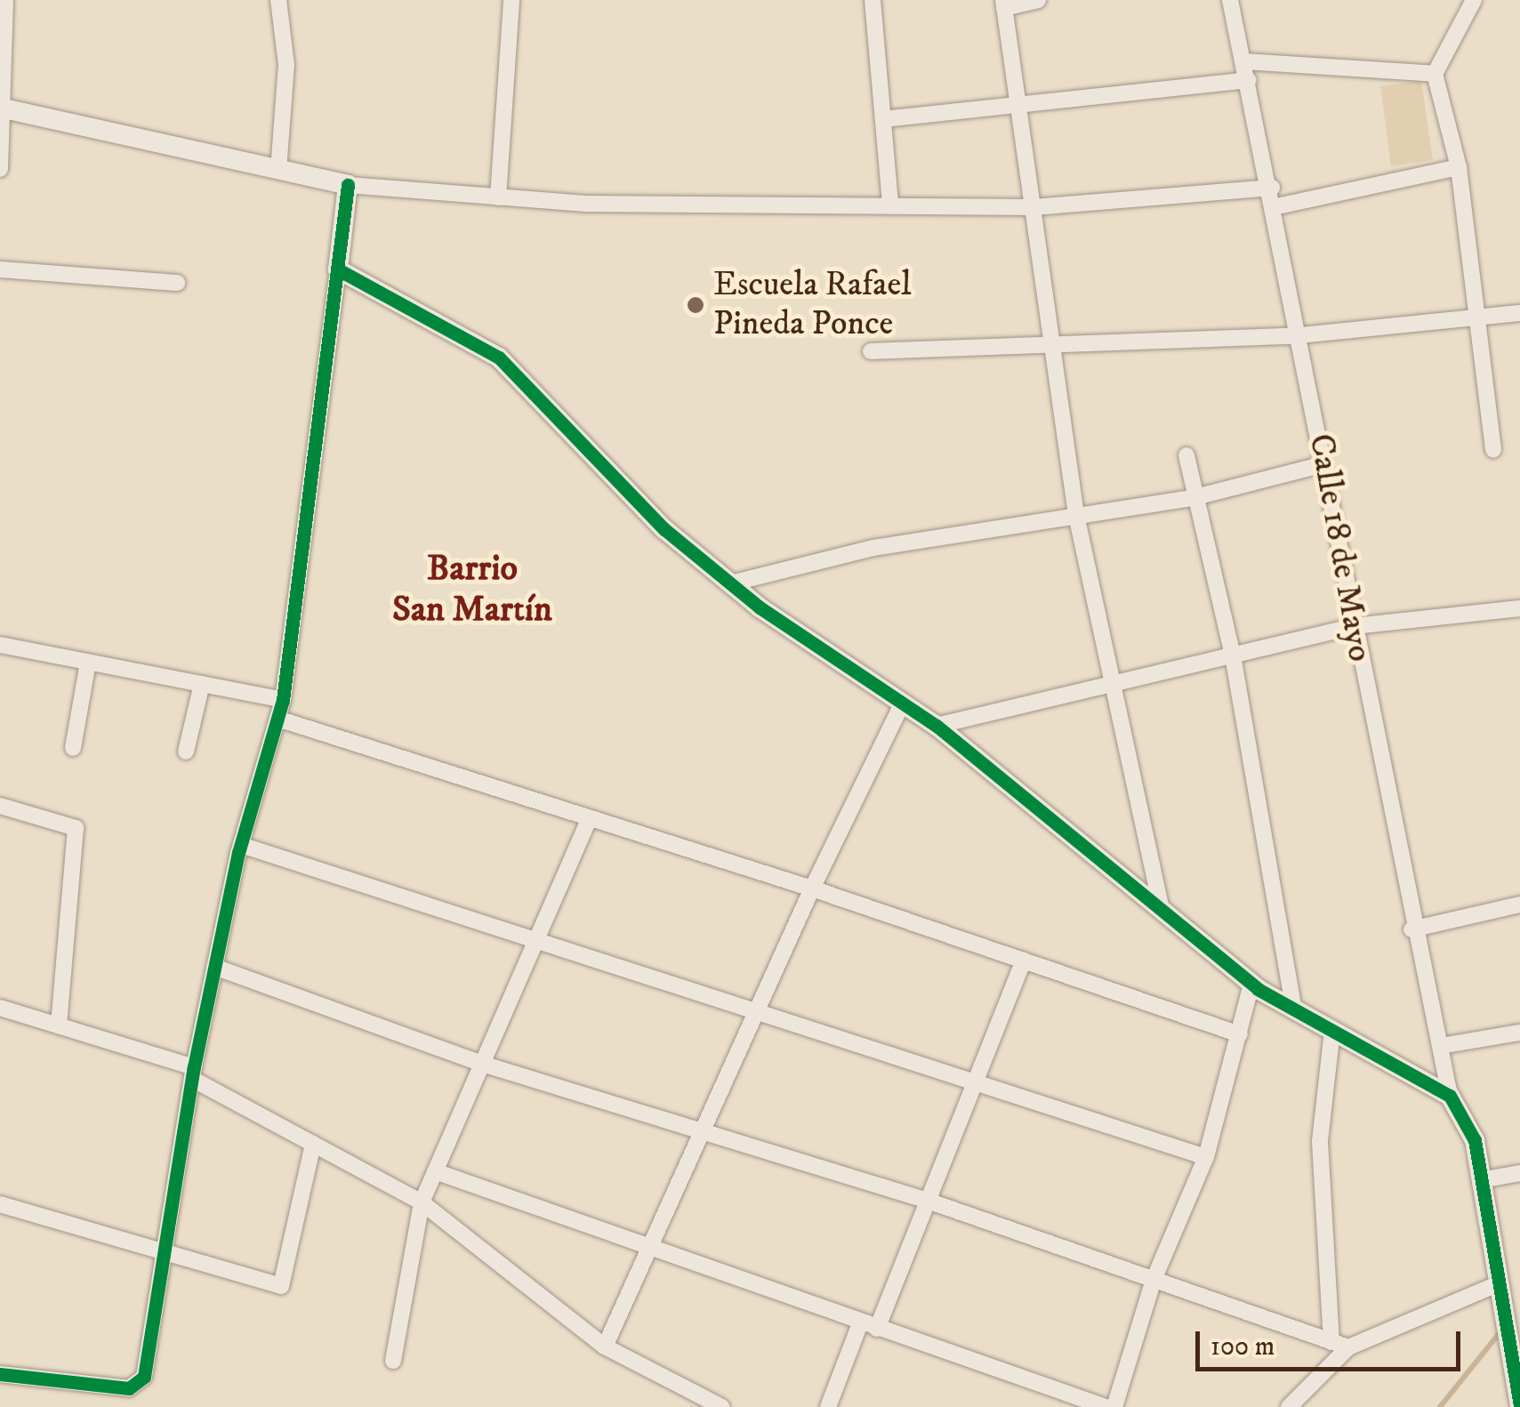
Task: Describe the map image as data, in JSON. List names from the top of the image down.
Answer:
{
  "streets": {
    "street": ["Calle 18 de Mayo"]
  },
  "districts": ["Barrio San Martín"],
  "places": ["Escuela Rafael Pineda Ponce"],
  "scale_bar": "100 m"
}
